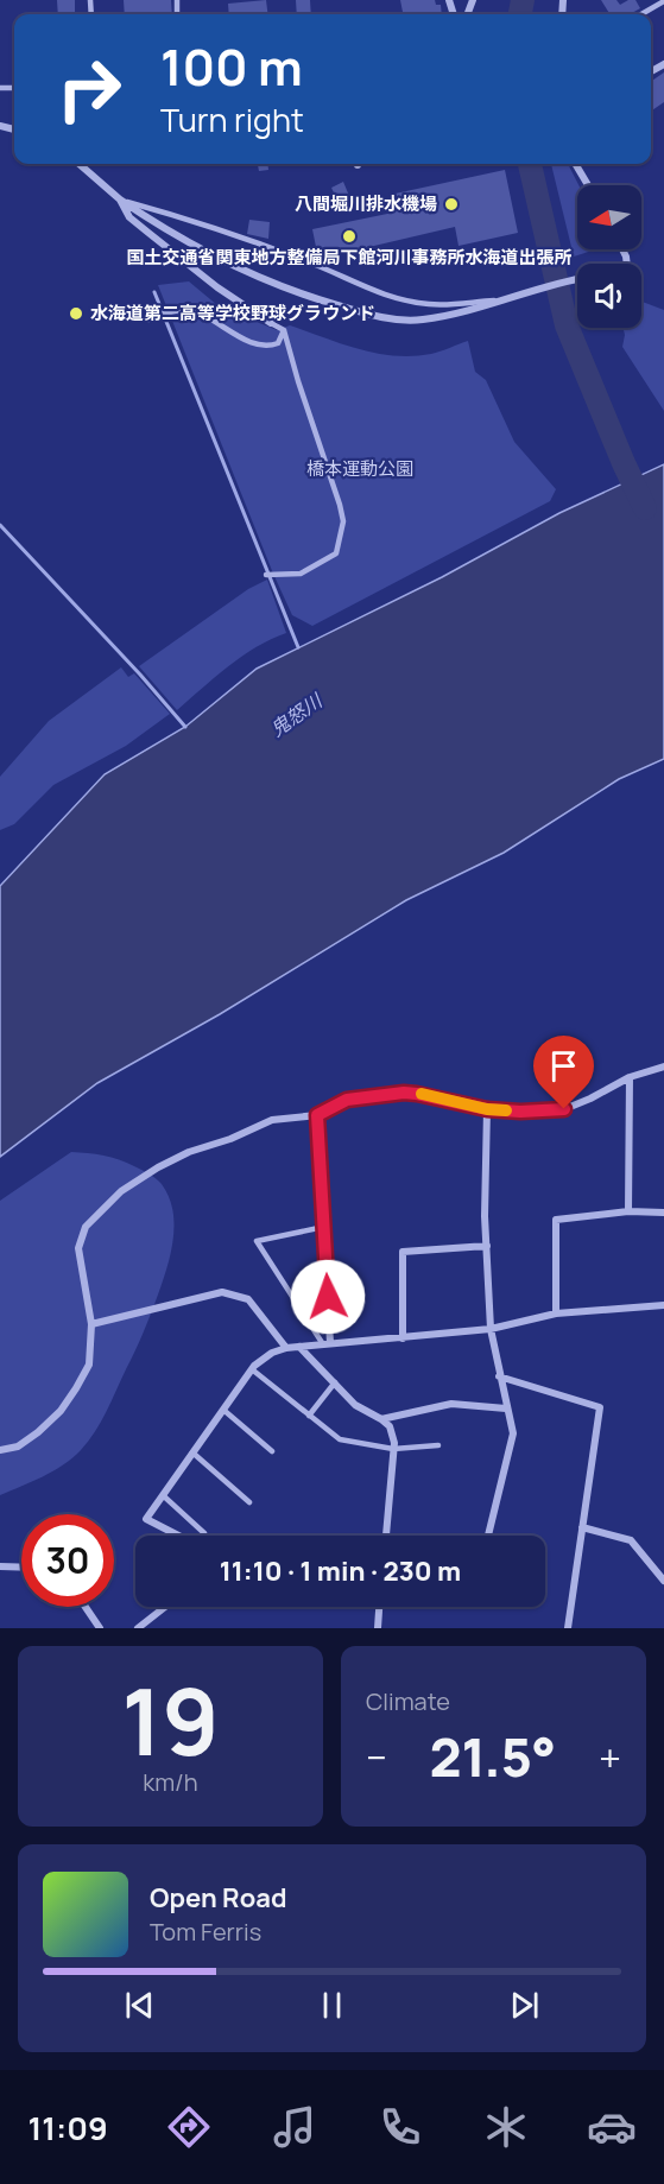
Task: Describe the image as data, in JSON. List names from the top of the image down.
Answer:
{
  "water": ["鬼怒川"],
  "parks": ["橋本運動公園"],
  "places": ["八間堀川排水機場", "国土交通省関東地方整備局下館河川事務所水海道出張所", "水海道第二高等学校野球グラウンド"],
  "north": "left",
  "page": {
    "turn": ["100 m", "Turn right"],
    "limit": "30",
    "trip": "11:10 · 1 min · 230 m",
    "tile": [
      ["19", "km/h"],
      "Climate"
    ],
    "heat": ["−", "21.5°", "+"],
    "song": ["Open Road", "Tom Ferris"],
    "tabs": "11:09"
  }
}
